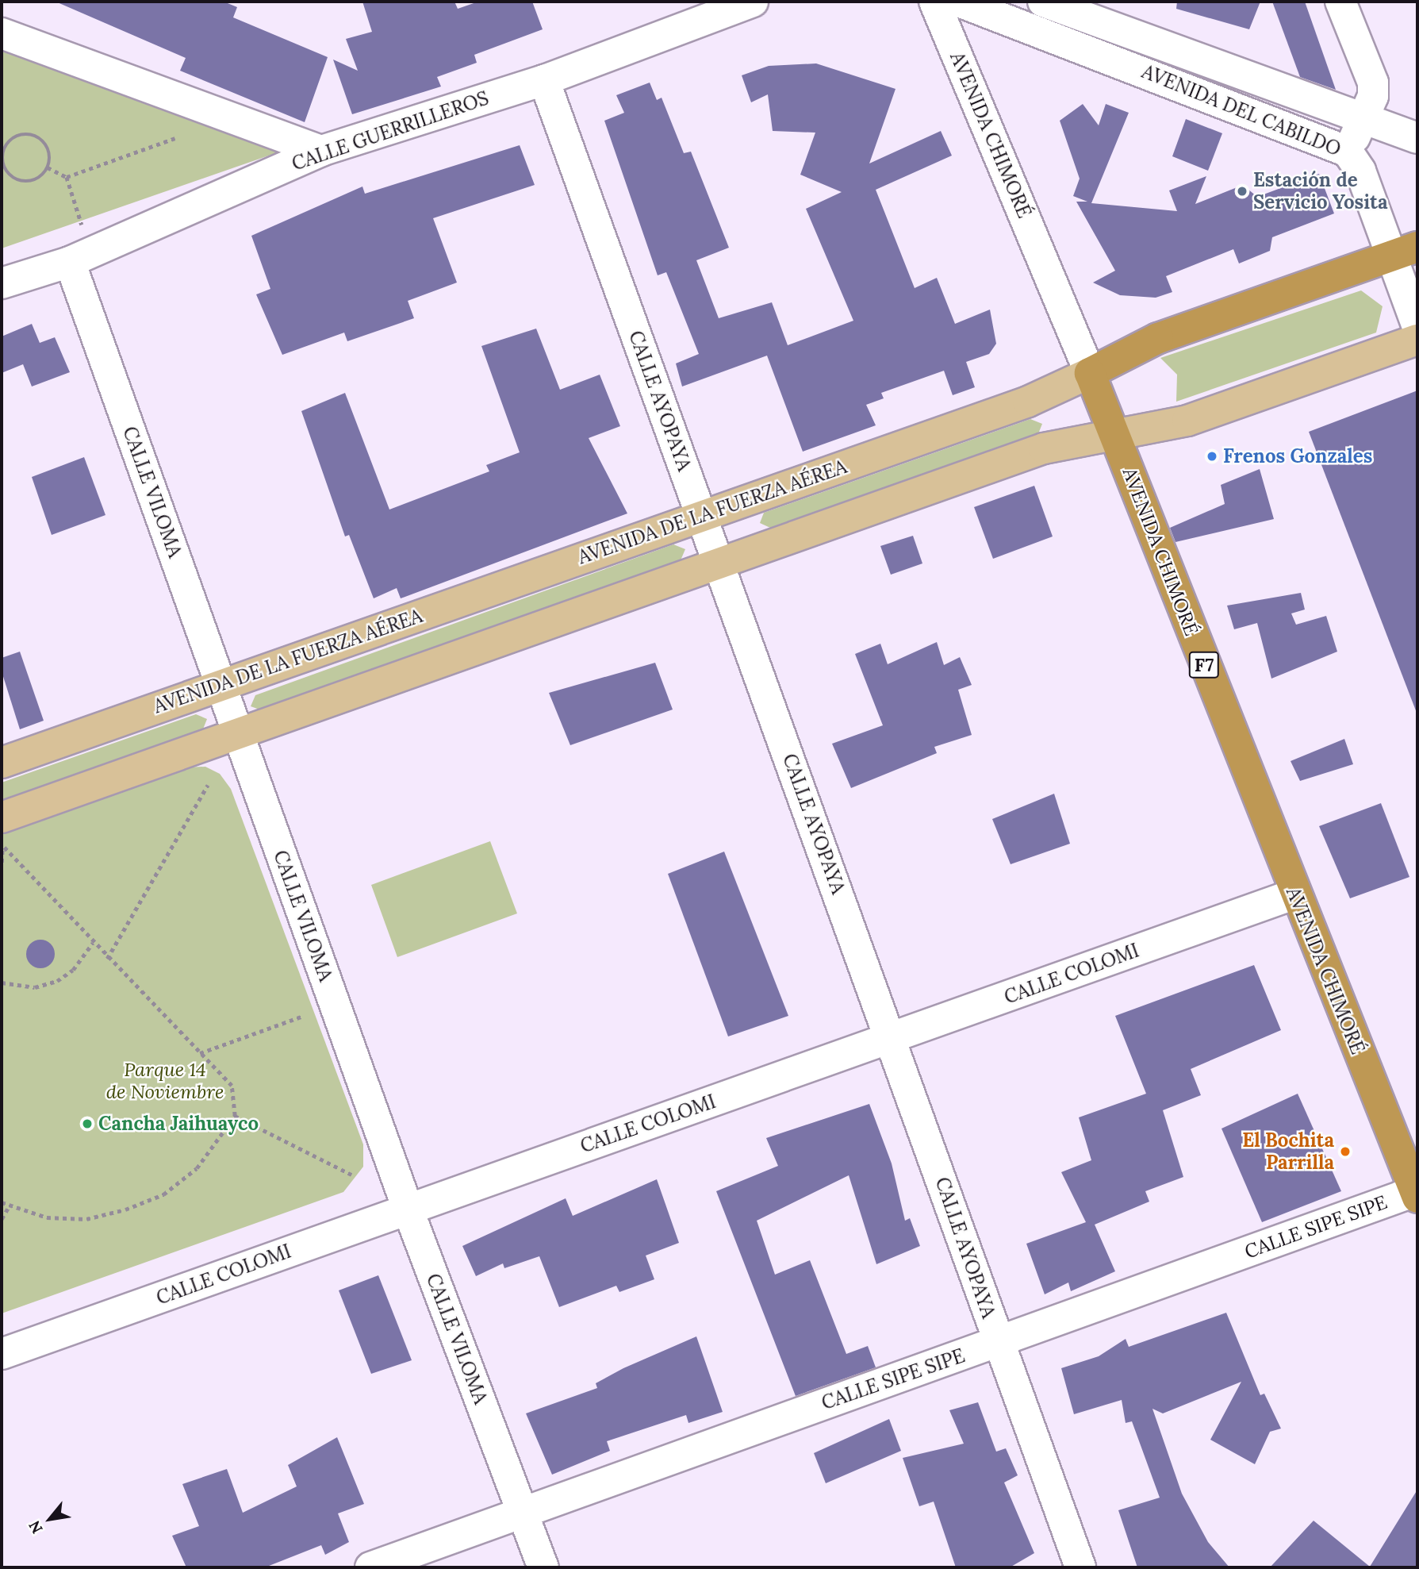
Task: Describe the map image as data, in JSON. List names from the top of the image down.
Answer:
{
  "streets": {
    "highway": ["AVENIDA CHIMORÉ", "AVENIDA DE LA FUERZA AÉREA", "F7"],
    "street": [
      "AVENIDA DEL CABILDO",
      "CALLE GUERRILLEROS",
      "CALLE AYOPAYA",
      "CALLE VILOMA",
      "CALLE COLOMI",
      "CALLE SIPE SIPE"
    ]
  },
  "crossings": [
    ["AVENIDA DEL CABILDO", "AVENIDA DE LA FUERZA AÉREA"],
    ["CALLE GUERRILLEROS", "CALLE AYOPAYA"],
    ["CALLE GUERRILLEROS", "CALLE VILOMA"],
    ["AVENIDA CHIMORÉ", "AVENIDA DE LA FUERZA AÉREA"],
    ["AVENIDA CHIMORÉ", "CALLE COLOMI"],
    ["AVENIDA CHIMORÉ", "CALLE SIPE SIPE"],
    ["CALLE AYOPAYA", "AVENIDA DE LA FUERZA AÉREA"],
    ["CALLE AYOPAYA", "CALLE COLOMI"],
    ["CALLE AYOPAYA", "CALLE SIPE SIPE"],
    ["CALLE VILOMA", "AVENIDA DE LA FUERZA AÉREA"],
    ["CALLE VILOMA", "CALLE COLOMI"],
    ["CALLE VILOMA", "CALLE SIPE SIPE"]
  ],
  "parks": ["Parque 14 de Noviembre"],
  "places": [
    "Estación de Servicio Yosita",
    "Frenos Gonzales",
    "Cancha Jaihuayco",
    "El Bochita Parrilla"
  ],
  "north": "bottom left"
}
